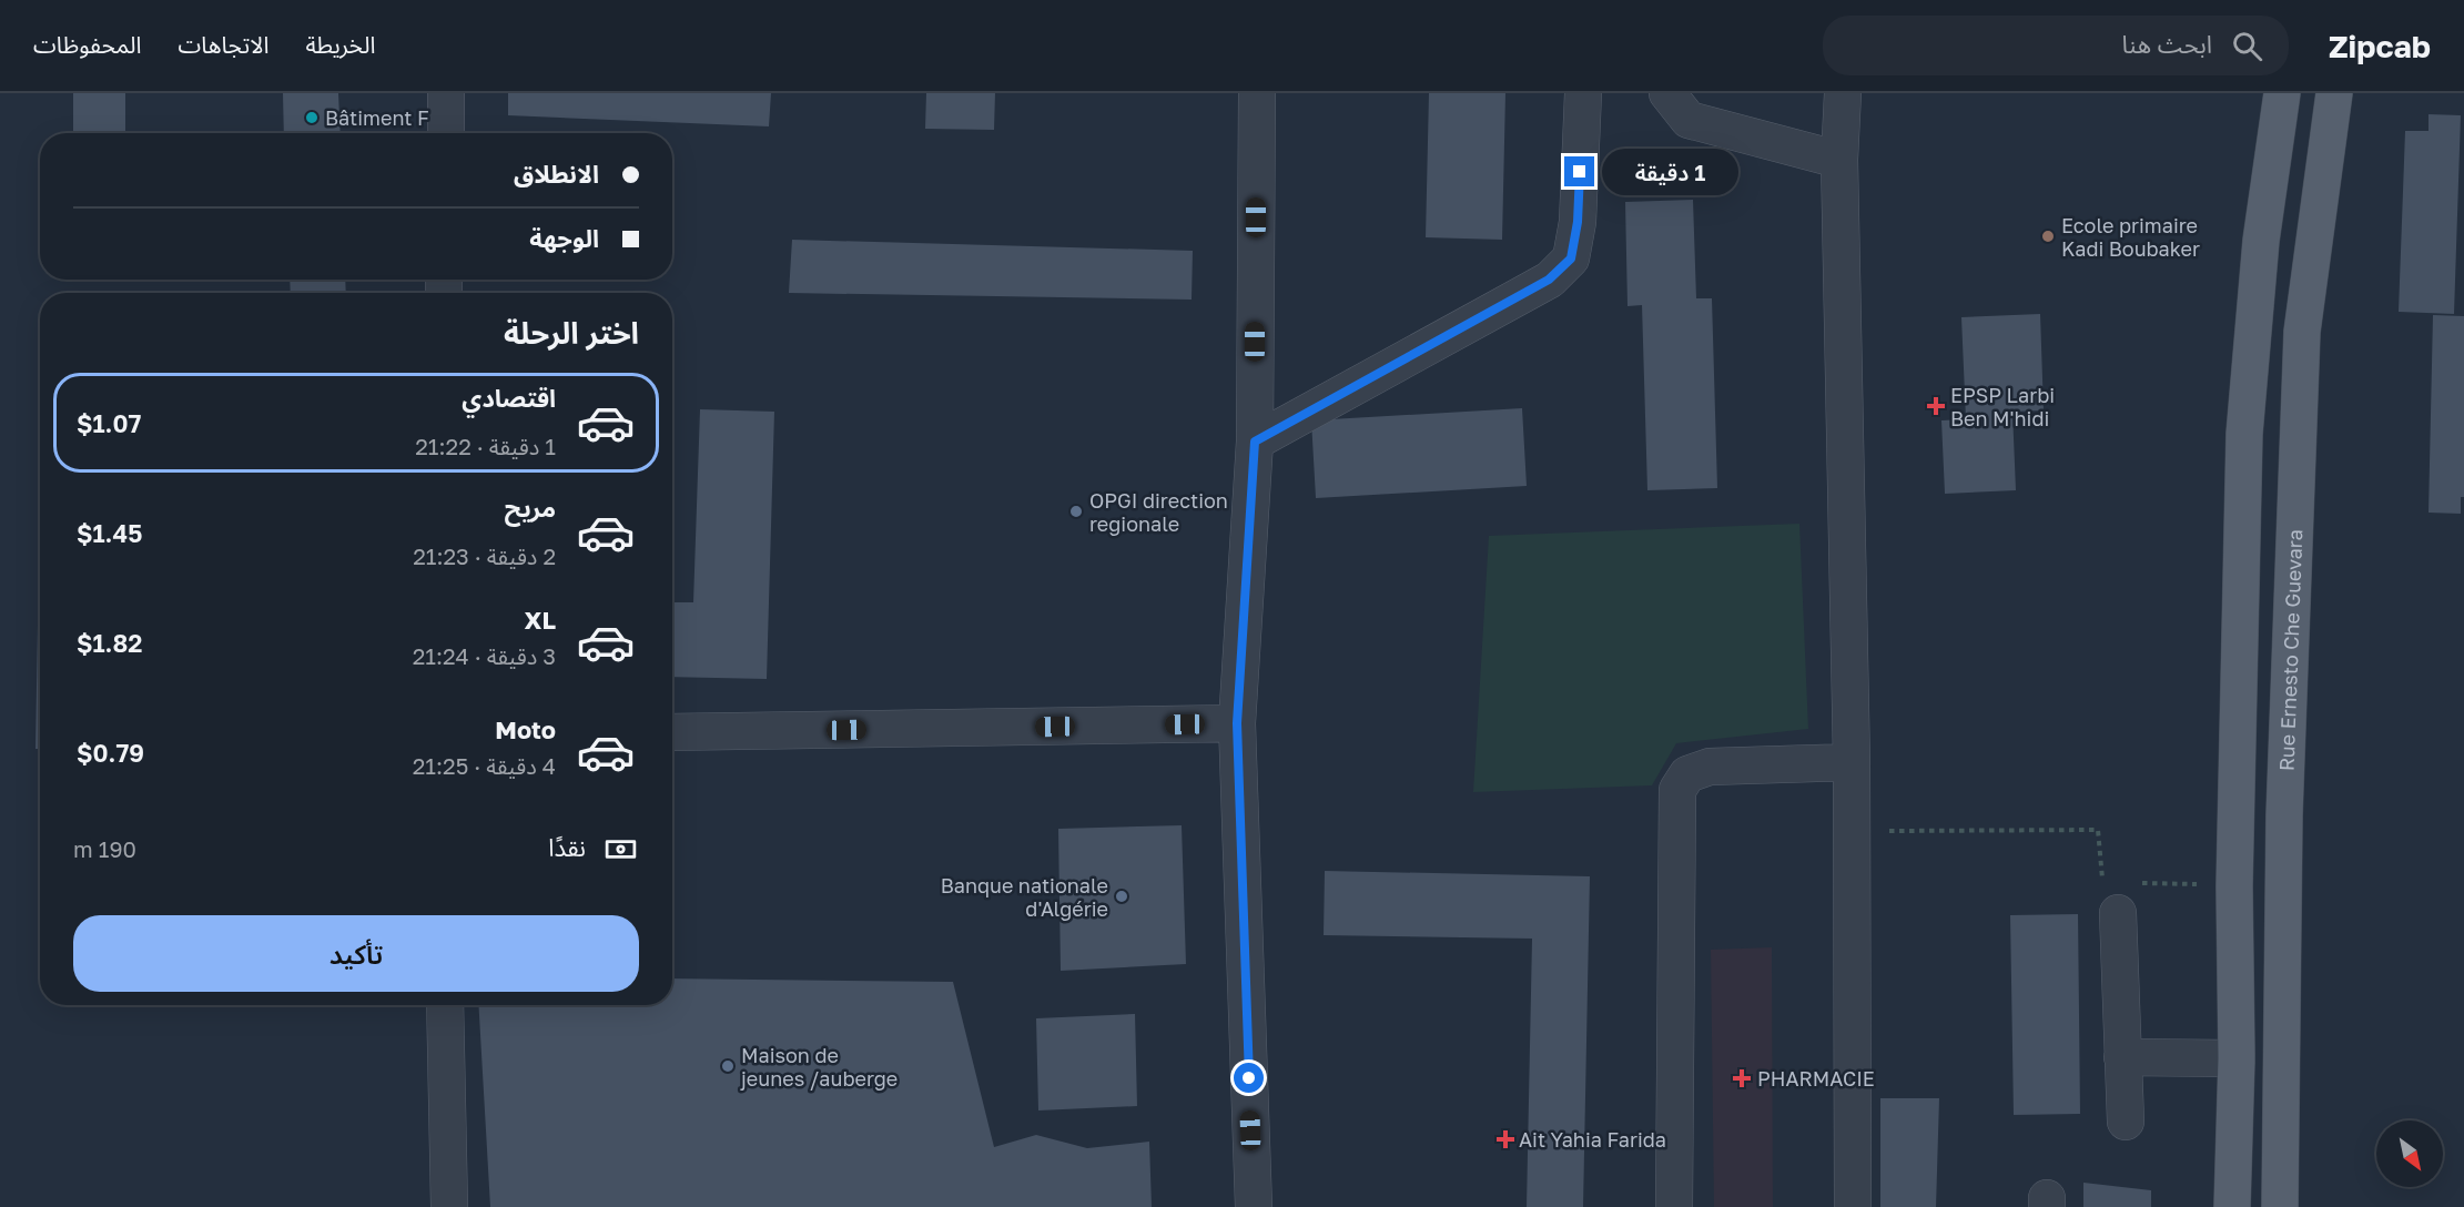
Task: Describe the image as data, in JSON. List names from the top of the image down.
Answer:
{
  "streets": {
    "main road": ["Rue Ernesto Che Guevara"]
  },
  "places": {
    "other": [
      "Bâtiment F",
      "Ecole primaire Kadi Boubaker",
      "OPGI direction regionale",
      "Banque nationale d'Algérie",
      "Maison de jeunes /auberge"
    ],
    "health": ["EPSP Larbi Ben M'hidi", "PHARMACIE", "Ait Yahia Farida"]
  },
  "north": "bottom right",
  "page": {
    "header": "Zipcab",
    "search": "ابحث هنا",
    "nav": ["الخريطة", "الاتجاهات", "المحفوظات"],
    "banner": ["الانطلاق", "الوجهة"],
    "bubble": "1 دقيقة",
    "heading": "اختر الرحلة",
    "list": [
      {
        "name": "اقتصادي",
        "note": "1 دقيقة · 21:22",
        "value": "$1.07"
      },
      {
        "name": "مريح",
        "note": "2 دقيقة · 21:23",
        "value": "$1.45"
      },
      {
        "name": "XL",
        "note": "3 دقيقة · 21:24",
        "value": "$1.82"
      },
      {
        "name": "Moto",
        "note": "4 دقيقة · 21:25",
        "value": "$0.79"
      }
    ],
    "pay": ["نقدًا", "190 m"],
    "buttons": "تأكيد"
  }
}
